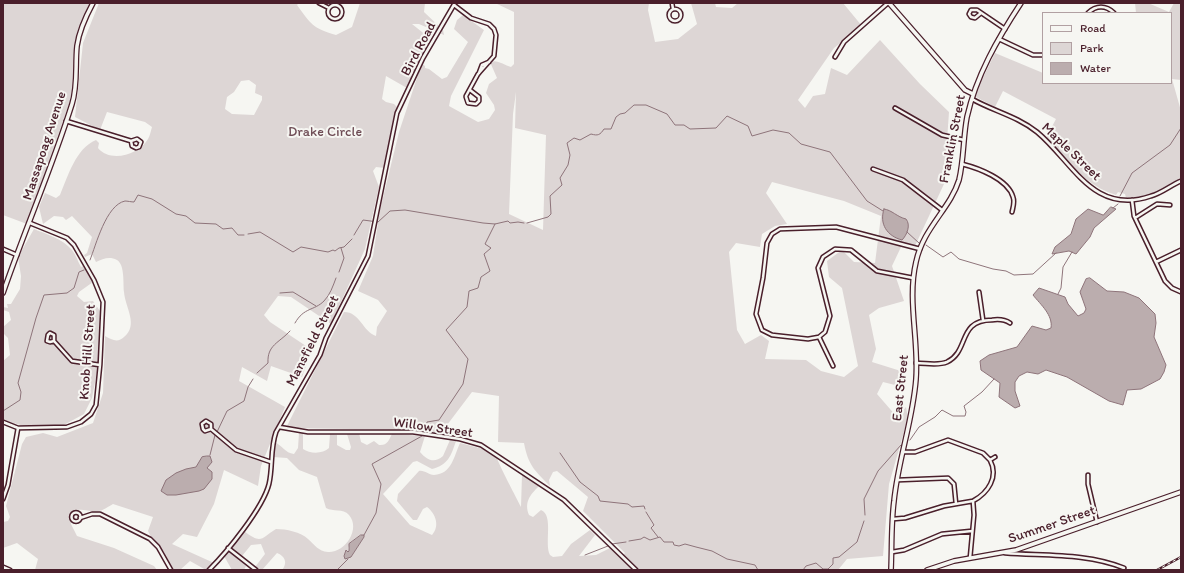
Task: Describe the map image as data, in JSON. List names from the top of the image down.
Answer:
{
  "streets": {
    "street": [
      "Bird Road",
      "Franklin Street",
      "Massapoag Avenue",
      "Maple Street",
      "Mansfield Street",
      "Knob Hill Street",
      "East Street",
      "Willow Street",
      "Summer Street"
    ]
  },
  "crossings": [
    ["Bird Road", "Mansfield Street"],
    ["Franklin Street", "Maple Street"],
    ["Franklin Street", "East Street"],
    ["Massapoag Avenue", "Knob Hill Street"],
    ["Mansfield Street", "Willow Street"]
  ],
  "parks": ["Drake Circle"],
  "legend": ["Road", "Park", "Water"]
}
